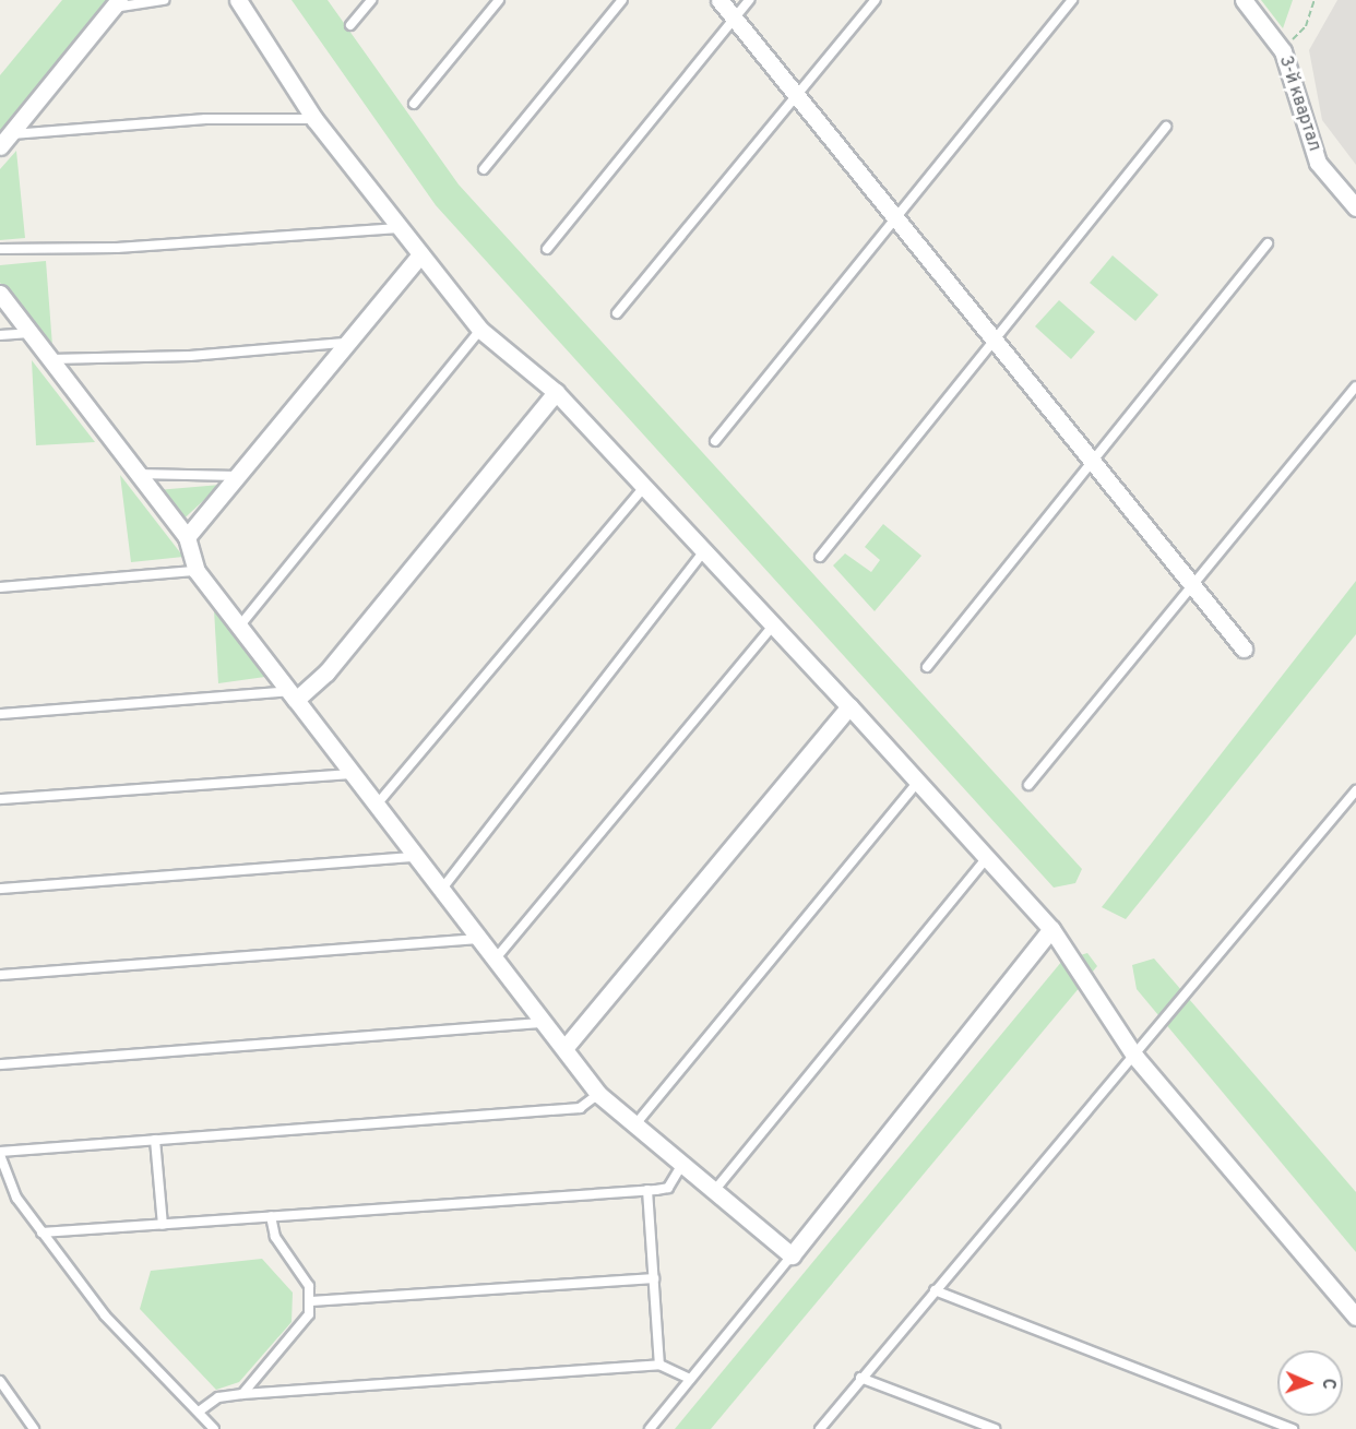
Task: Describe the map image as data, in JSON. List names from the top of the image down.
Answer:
{
  "streets": {
    "street": ["3-й квартал"]
  },
  "north": "right"
}
